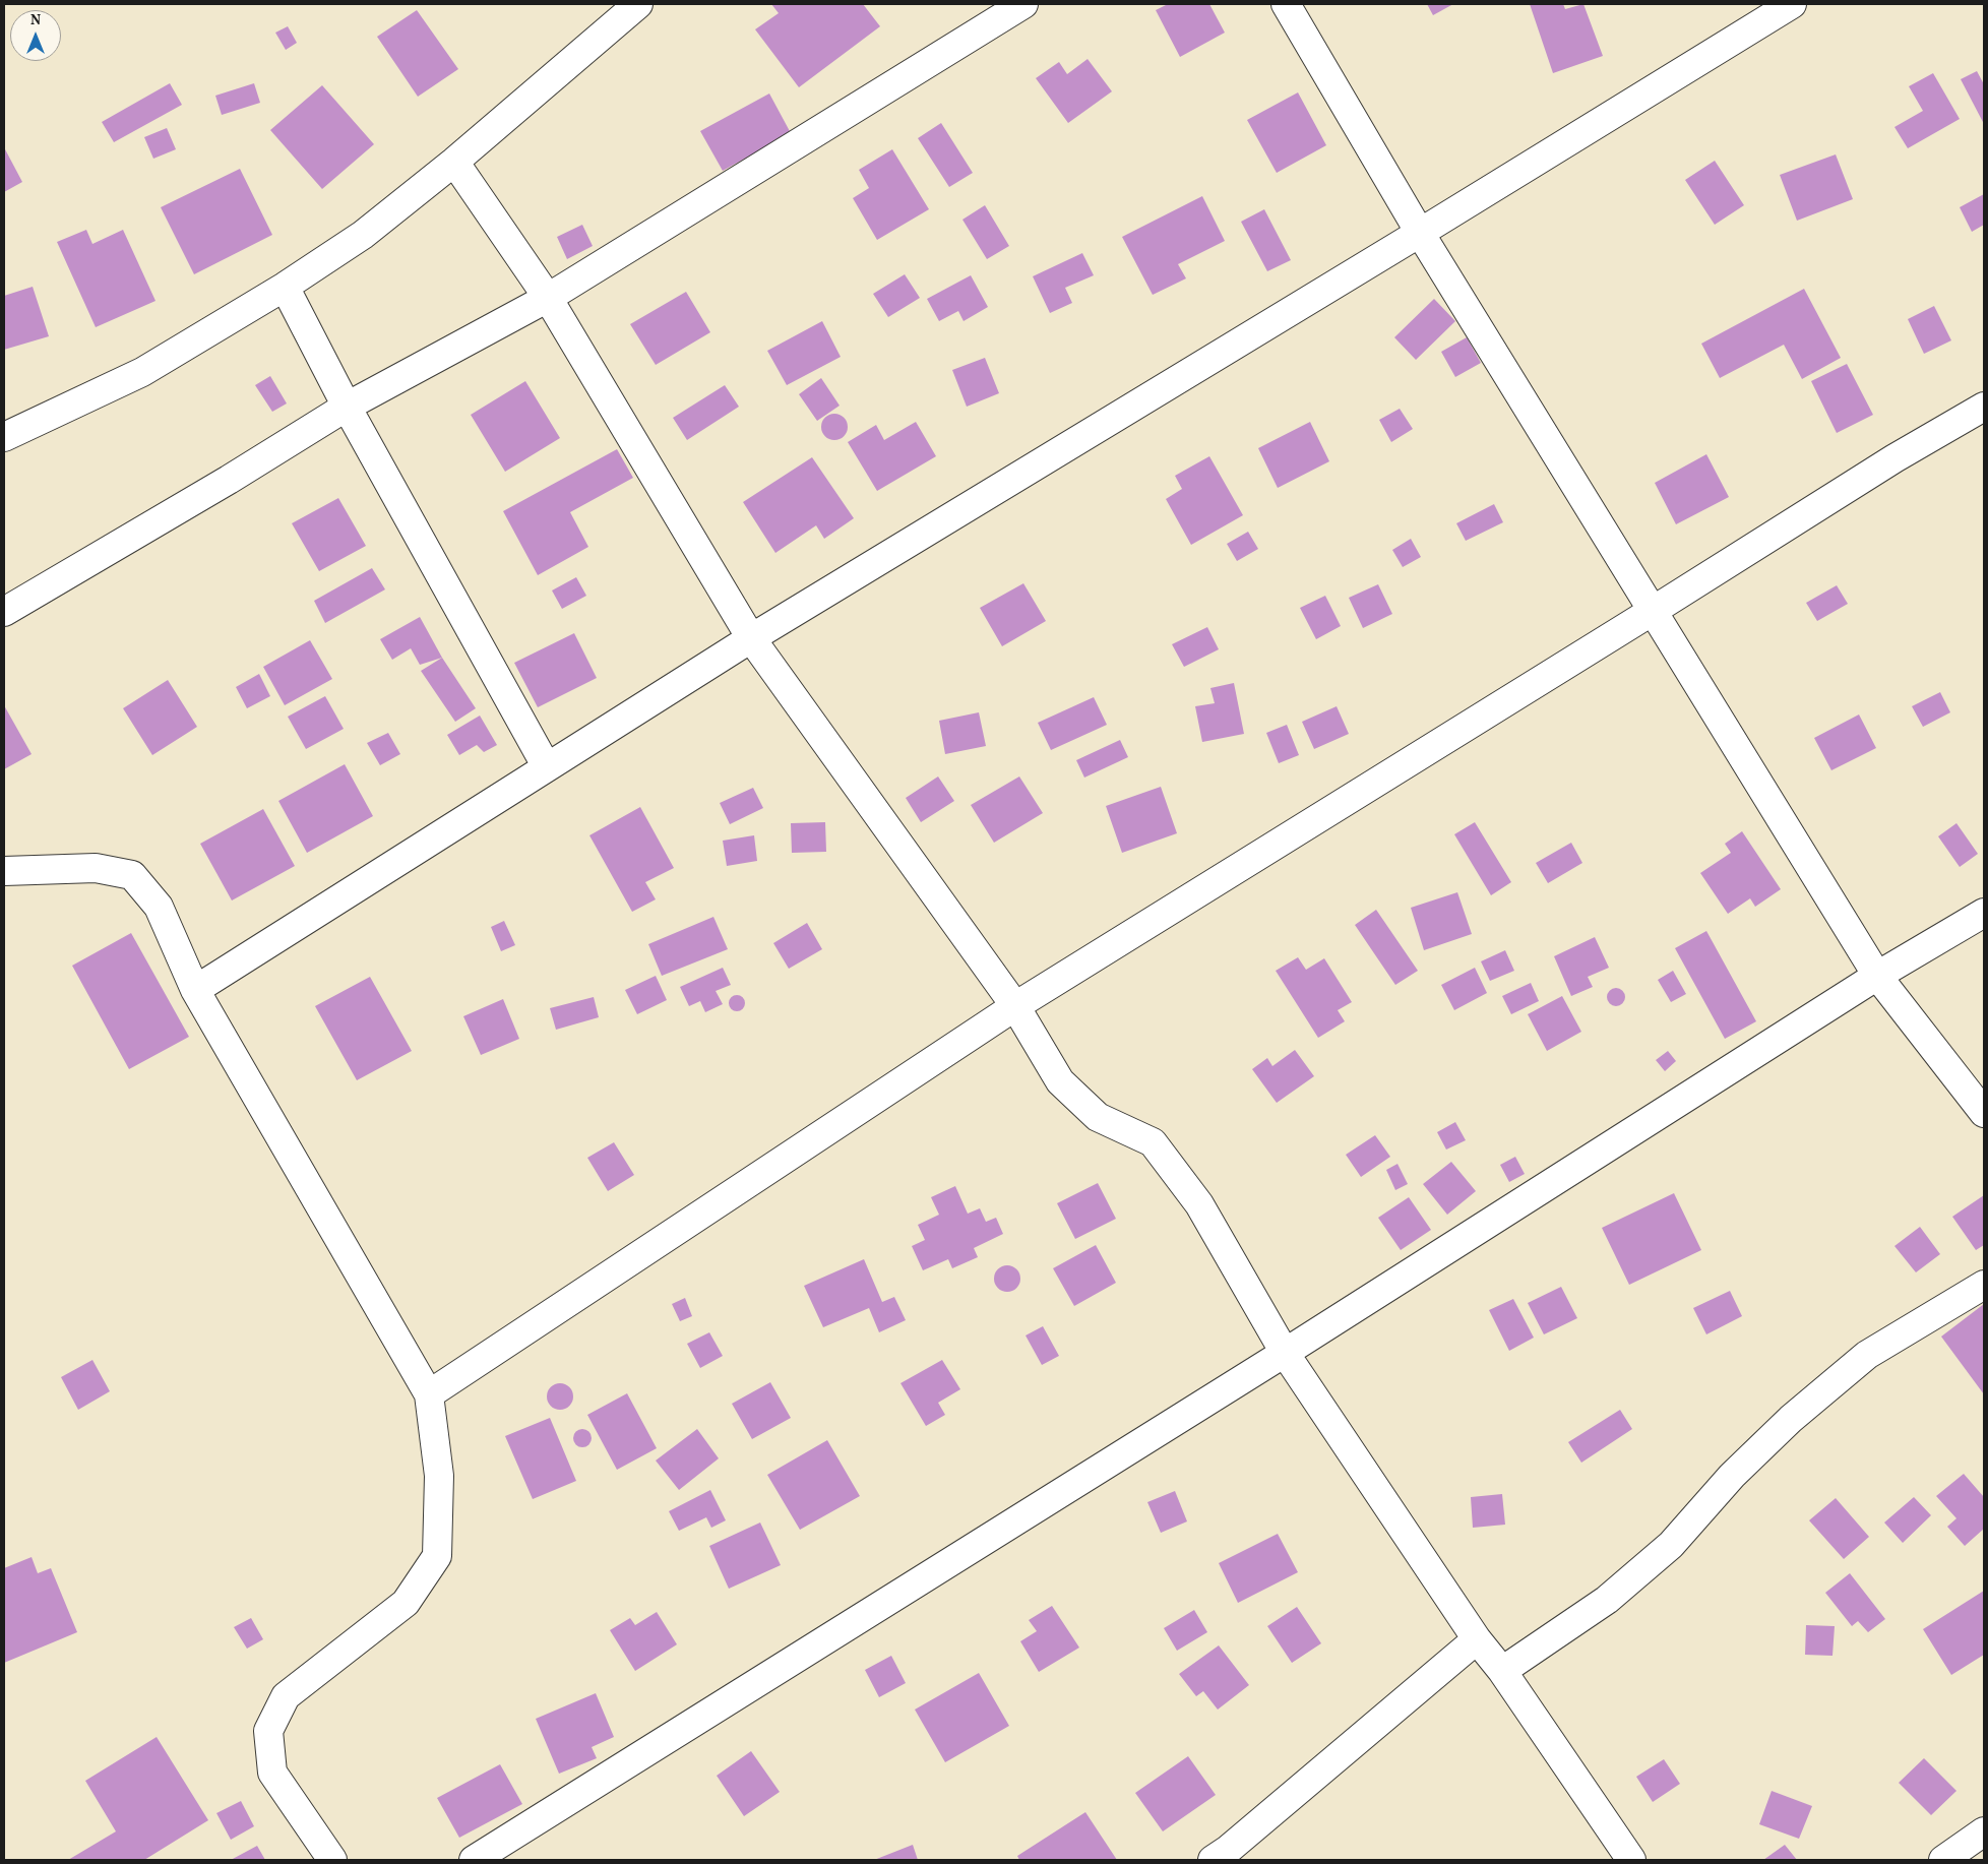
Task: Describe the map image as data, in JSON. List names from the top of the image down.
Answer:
{
  "north": "top"
}
